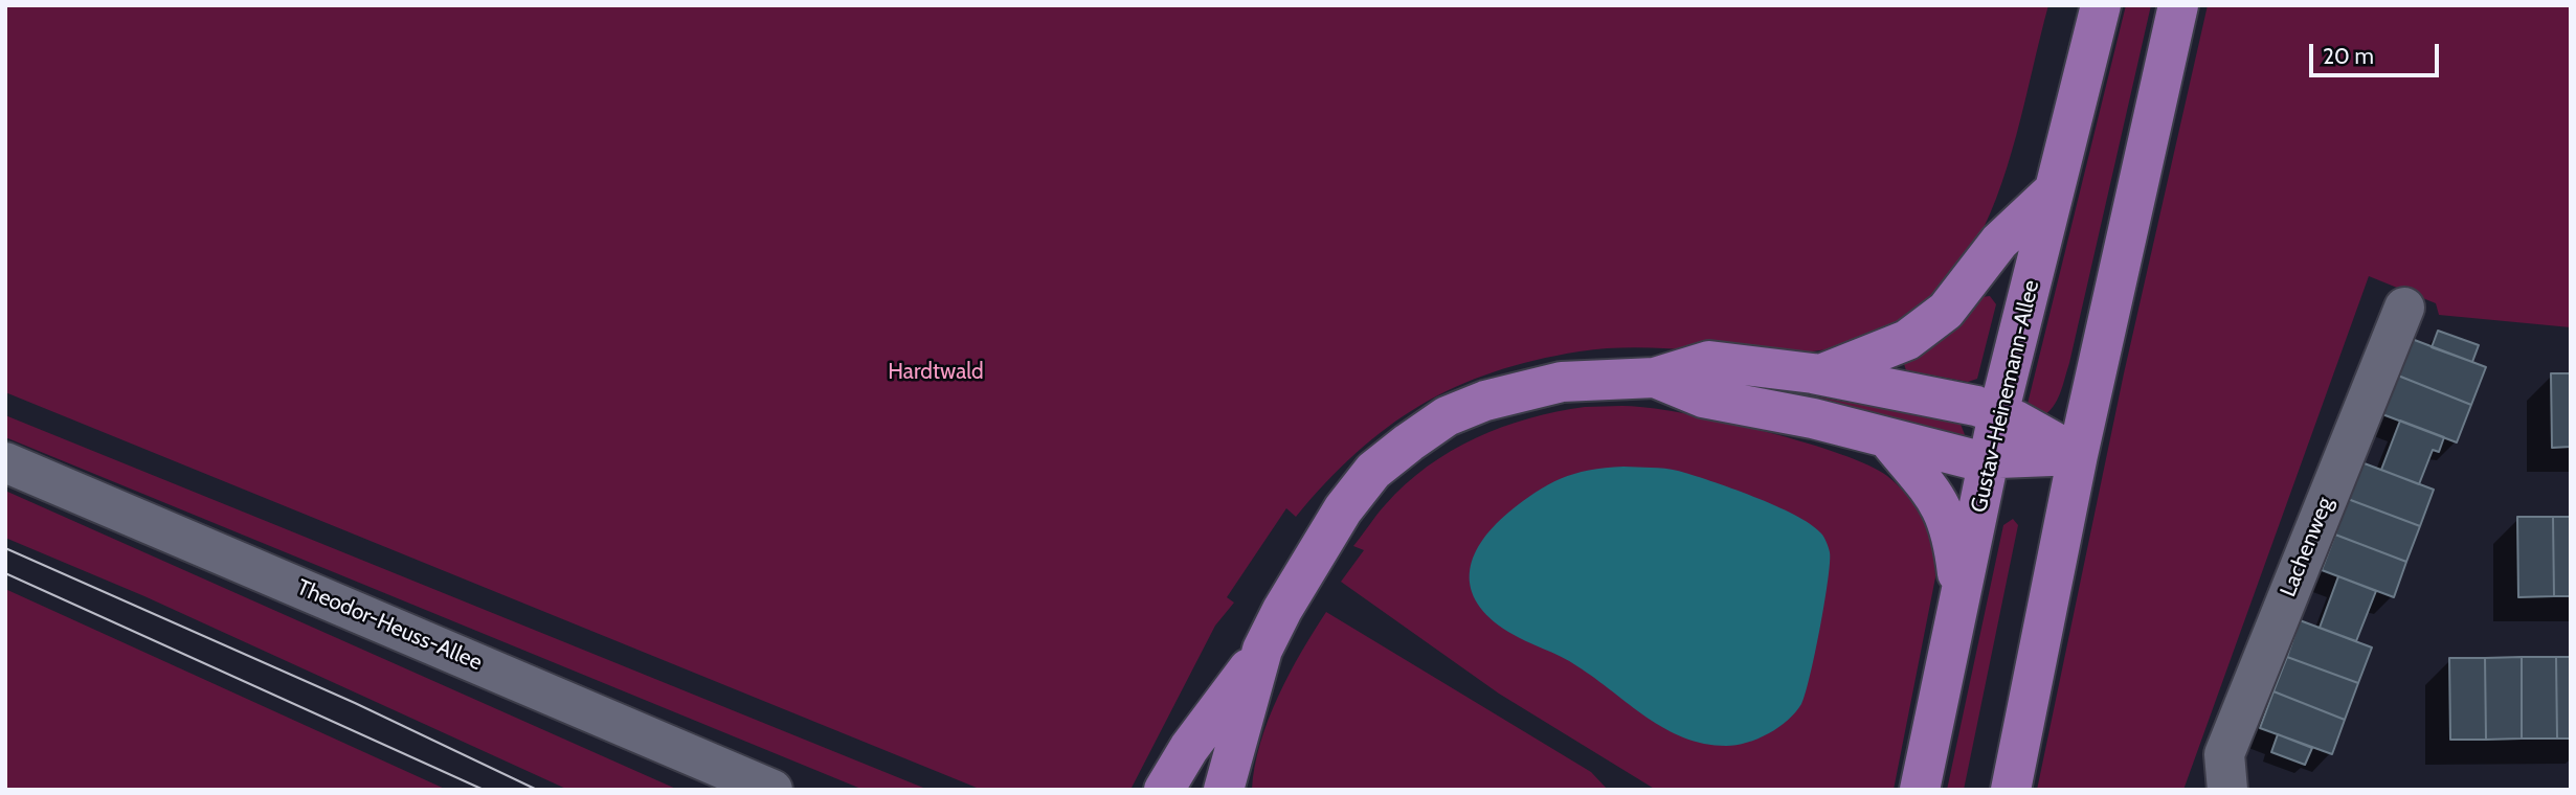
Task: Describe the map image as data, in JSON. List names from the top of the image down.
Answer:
{
  "streets": {
    "main road": ["Gustav-Heinemann-Allee", "Lachenweg", "Theodor-Heuss-Allee"]
  },
  "parks": ["Hardtwald"],
  "scale_bar": "20 m"
}
